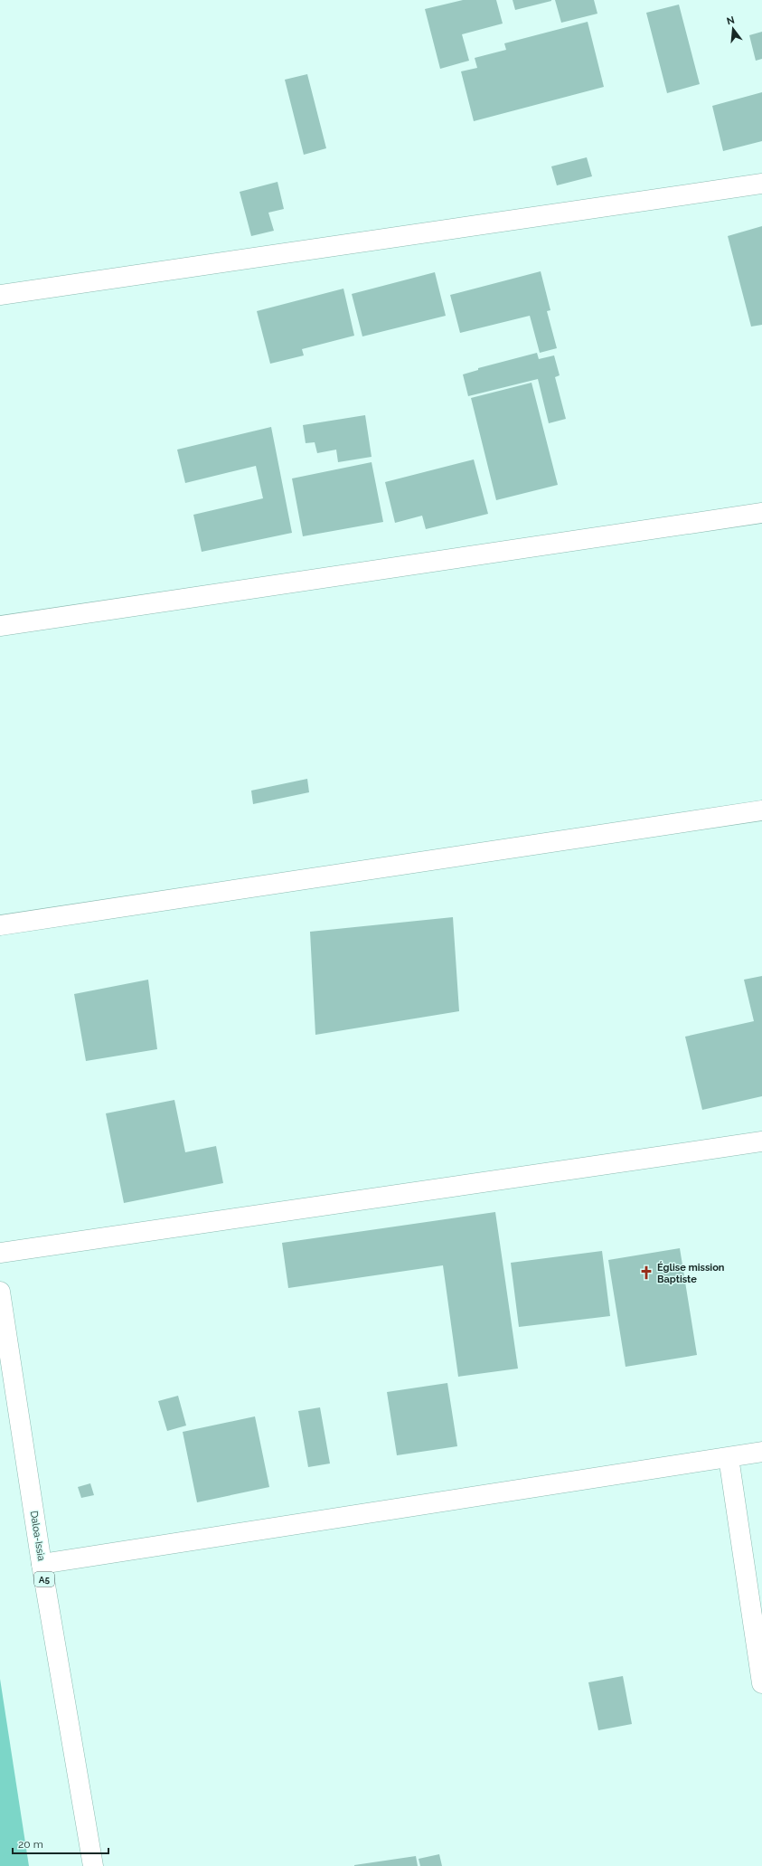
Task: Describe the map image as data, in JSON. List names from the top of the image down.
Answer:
{
  "streets": {
    "street": ["Daloa-Issia", "A5"]
  },
  "places": {
    "church": ["Église mission Baptiste"]
  },
  "scale_bar": "20 m",
  "north": "top"
}
